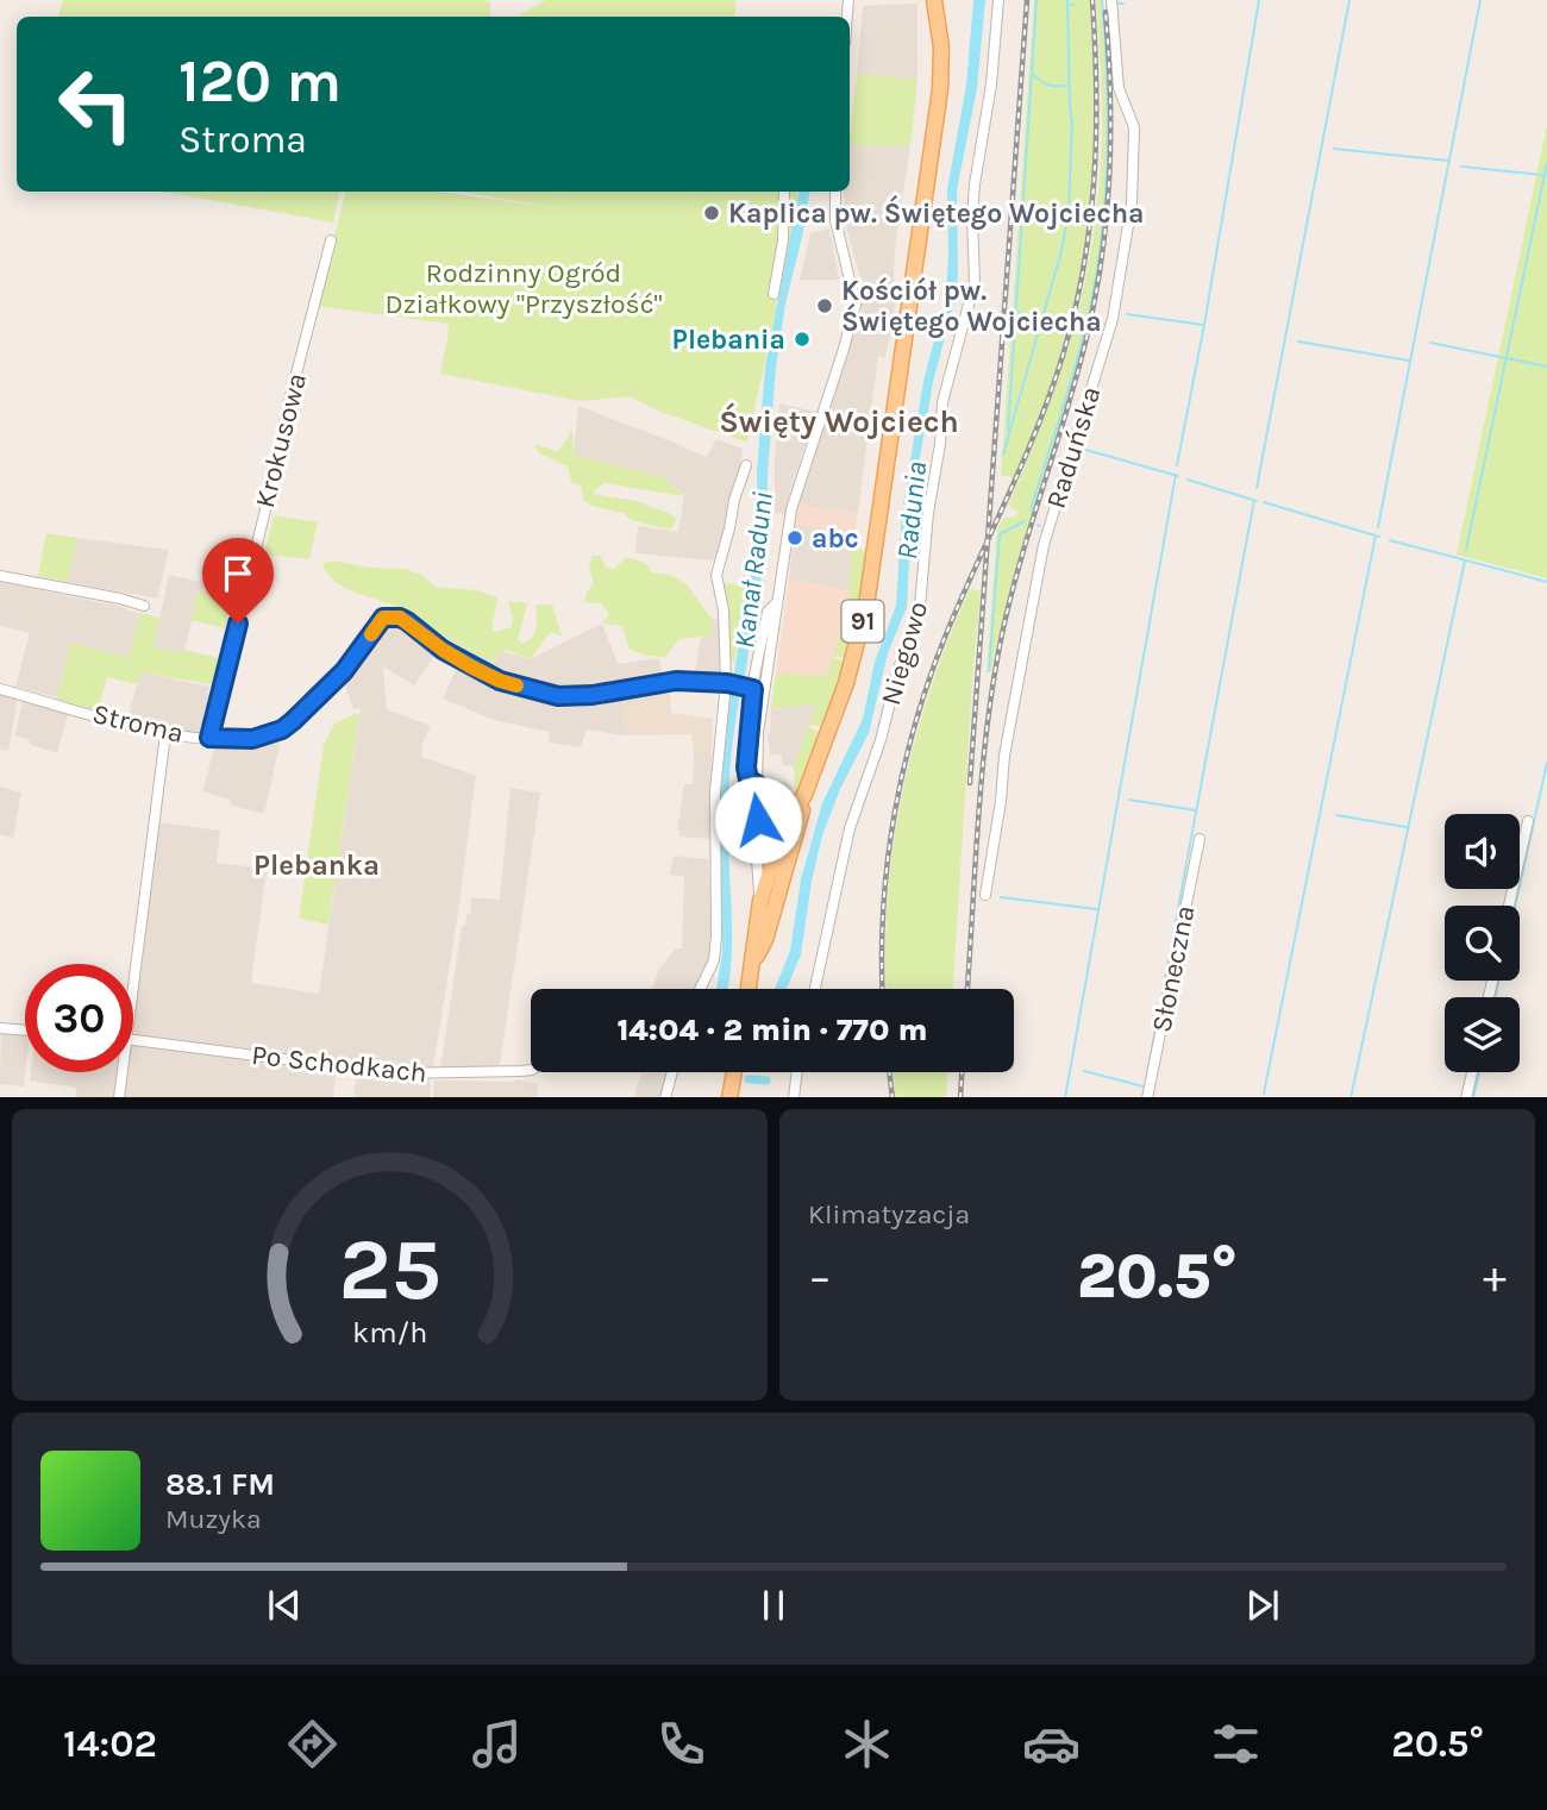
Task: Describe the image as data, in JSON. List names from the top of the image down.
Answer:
{
  "streets": {
    "main road": ["91"],
    "street": [
      "Krokusowa",
      "Raduńska",
      "Niegowo",
      "Stroma",
      "Słoneczna",
      "Po Schodkach"
    ]
  },
  "crossings": [
    ["Krokusowa", "Stroma"]
  ],
  "districts": ["Święty Wojciech", "Plebanka"],
  "water": ["Radunia", "Kanał Raduni"],
  "parks": ["Rodzinny Ogród Działkowy \"Przyszłość\""],
  "places": [
    "Kaplica pw. Świętego Wojciecha",
    "Kościół pw. Świętego Wojciecha",
    "Plebania",
    "abc"
  ],
  "page": {
    "turn": ["120 m", "Stroma"],
    "limit": "30",
    "trip": "14:04 · 2 min · 770 m",
    "tile": "Klimatyzacja",
    "heat": ["−", "20.5°", "+"],
    "song": ["88.1 FM", "Muzyka"],
    "tabs": ["14:02", "20.5°"],
    "gauge": ["25", "km/h"]
  }
}
